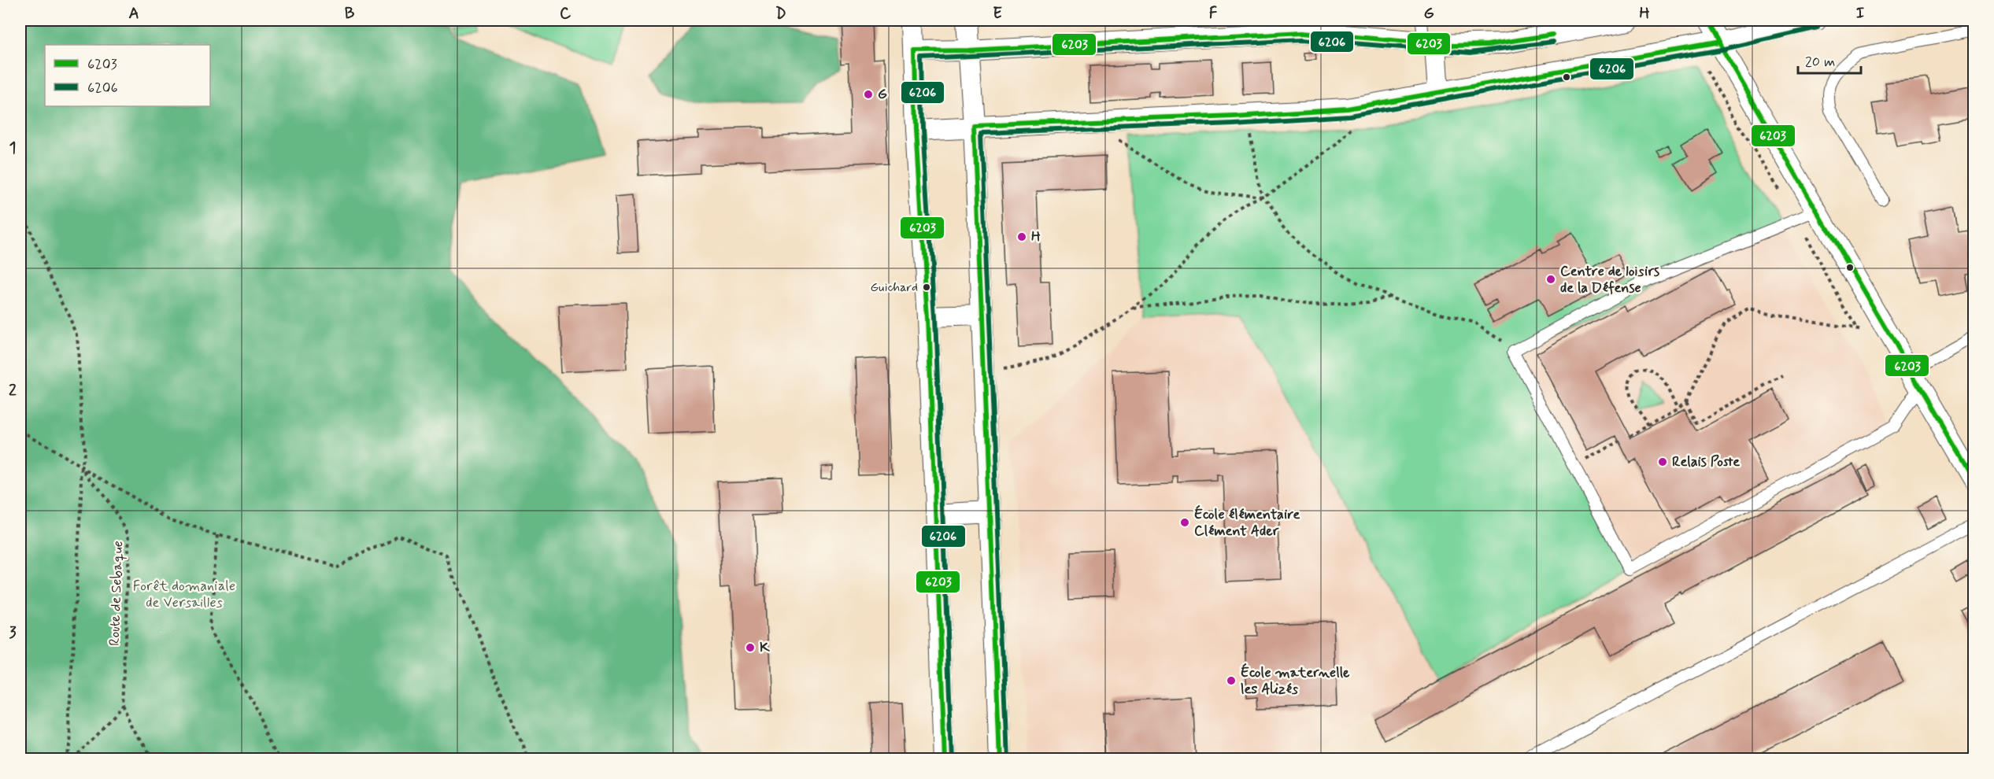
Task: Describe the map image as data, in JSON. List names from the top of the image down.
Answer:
{
  "streets": {
    "path": ["Route de Sebaque"]
  },
  "parks": ["Forêt domaniale de Versailles"],
  "places": [
    "G",
    "H",
    "Centre de loisirs de la Défense",
    "Guichard",
    "Relais Poste",
    "École élémentaire Clément Ader",
    "K",
    "École maternelle les Alizés"
  ],
  "lines": ["transit line 6203", "transit line 6206"],
  "legend": ["6203", "6206"],
  "scale_bar": "20 m",
  "grid": {
    "columns": [
      "A",
      "B",
      "C",
      "D",
      "E",
      "F",
      "G",
      "H",
      "I"
    ],
    "rows": ["1", "2", "3"]
  }
}
